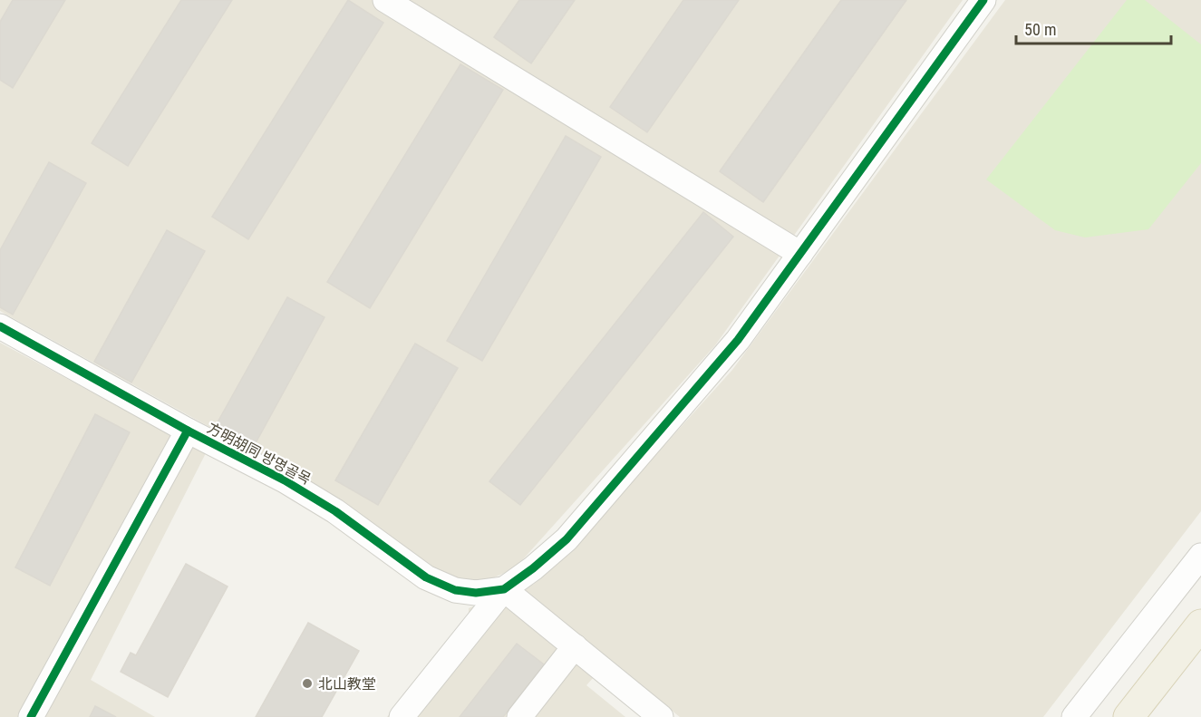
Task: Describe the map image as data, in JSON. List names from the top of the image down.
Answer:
{
  "streets": {
    "street": ["方明胡同 방명골목"]
  },
  "places": ["北山教堂"],
  "scale_bar": "50 m"
}
